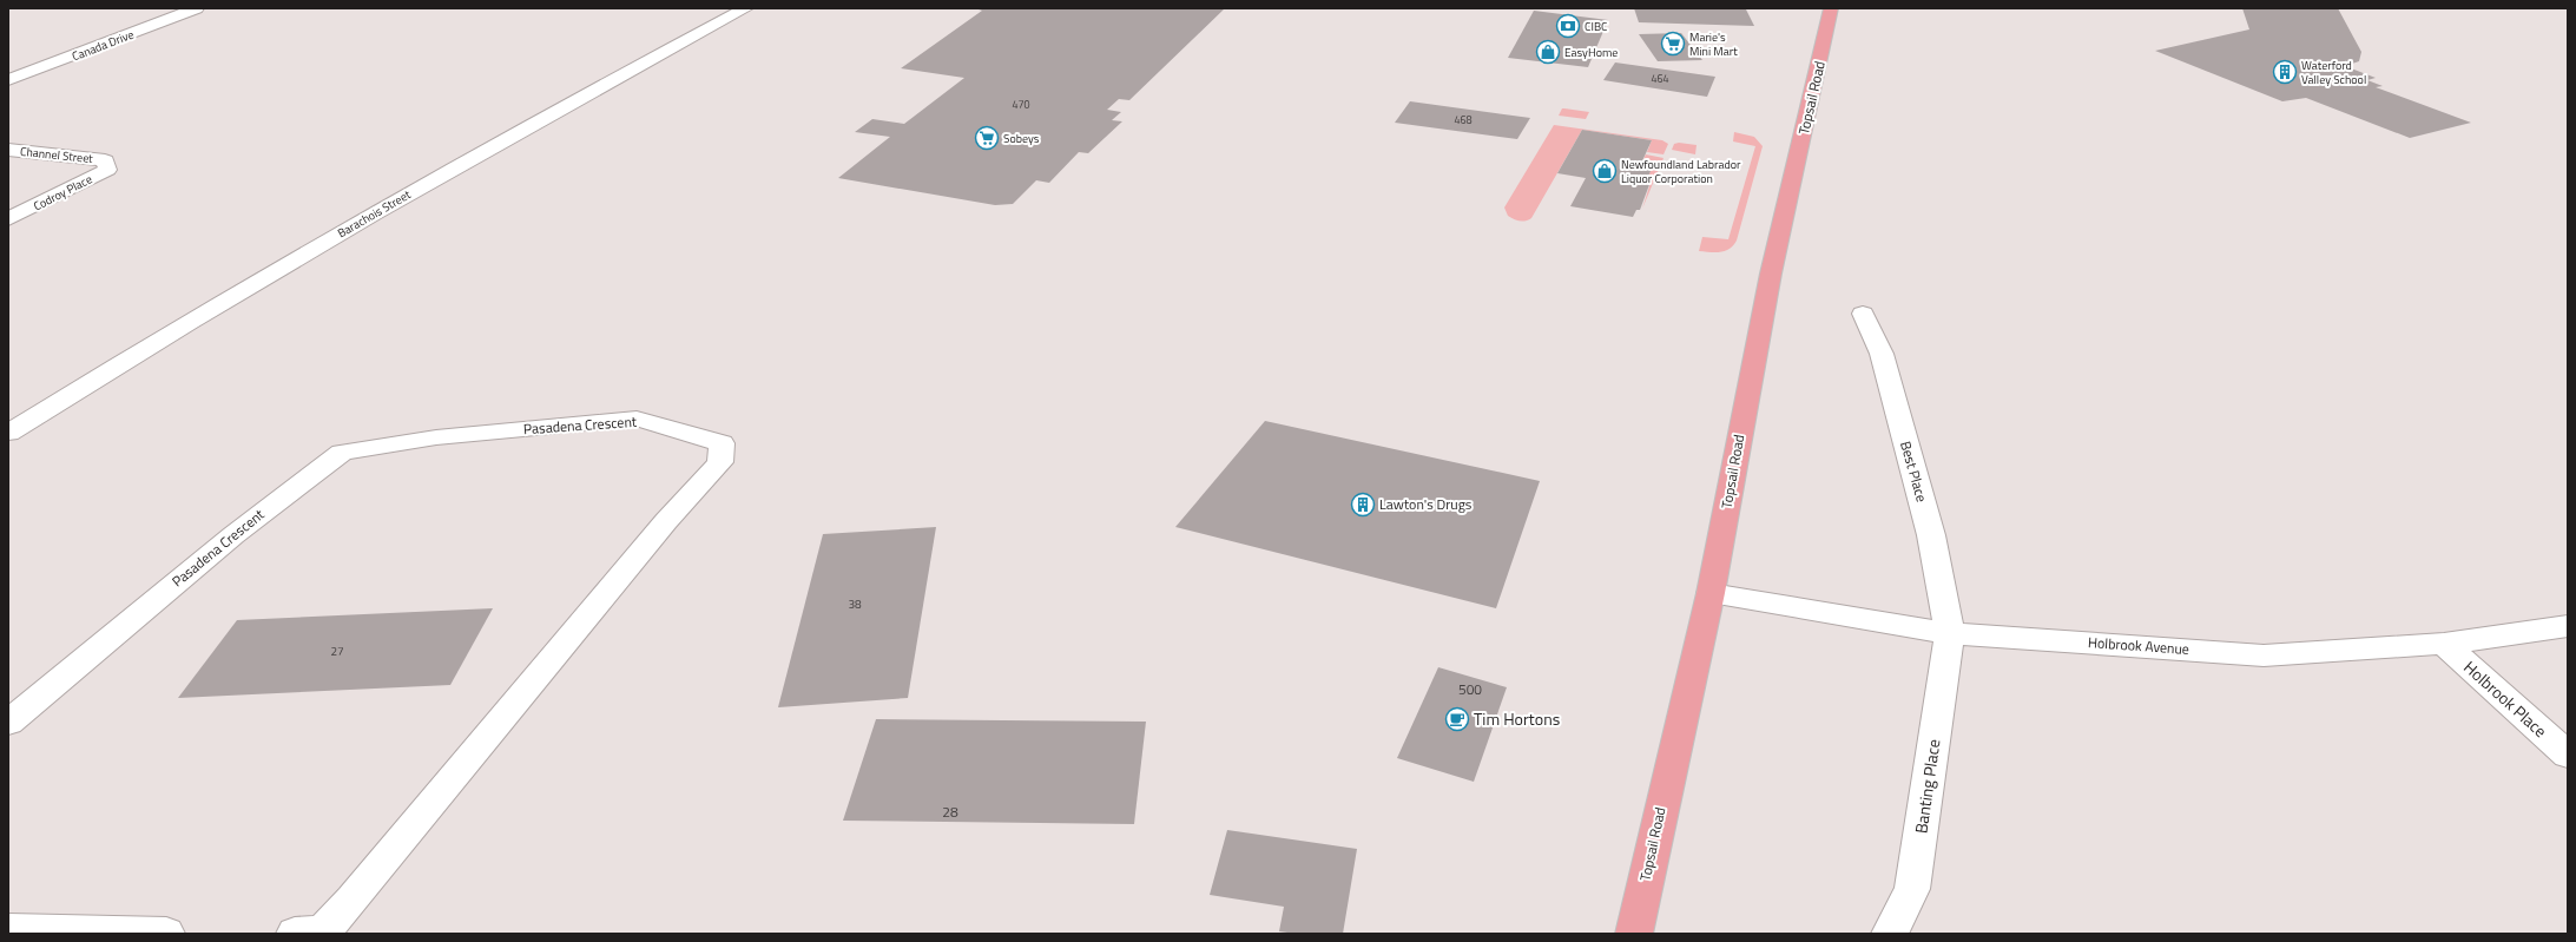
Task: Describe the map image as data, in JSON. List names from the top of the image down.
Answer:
{
  "streets": {
    "main road": ["Topsail Road"],
    "street": [
      "Canada Drive",
      "Channel Street",
      "Codroy Place",
      "Barachois Street",
      "Pasadena Crescent",
      "Best Place",
      "Holbrook Avenue",
      "Holbrook Place",
      "Banting Place"
    ]
  },
  "crossings": [
    ["Topsail Road", "Holbrook Avenue"],
    ["Channel Street", "Codroy Place"],
    ["Best Place", "Holbrook Avenue"],
    ["Best Place", "Banting Place"],
    ["Holbrook Avenue", "Holbrook Place"],
    ["Holbrook Avenue", "Banting Place"]
  ],
  "places": {
    "bank": ["CIBC"],
    "supermarket": ["Marie's Mini Mart", "Sobeys"],
    "shop": ["EasyHome", "Newfoundland Labrador Liquor Corporation"],
    "building": ["Waterford Valley School", "Lawton's Drugs"],
    "cafe": ["Tim Hortons"]
  },
  "house_numbers": [
    "464",
    "470",
    "468",
    "38",
    "27",
    "500",
    "28"
  ]
}
